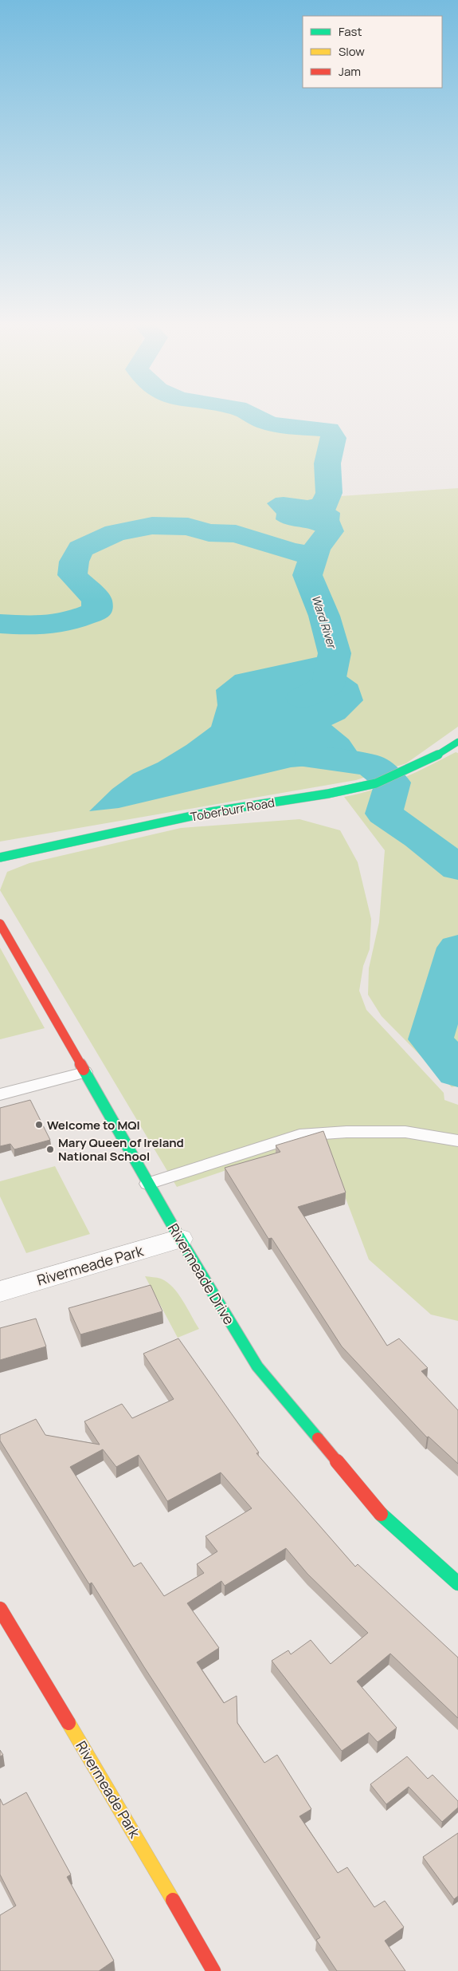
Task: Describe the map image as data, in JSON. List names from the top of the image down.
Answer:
{
  "streets": {
    "street": ["Toberburr Road", "Rivermeade Park", "Rivermeade Drive"]
  },
  "crossings": [
    ["Rivermeade Park", "Rivermeade Drive"]
  ],
  "water": ["Ward River"],
  "places": ["Welcome to MQI", "Mary Queen of Ireland National School"],
  "legend": ["Fast", "Slow", "Jam"]
}
